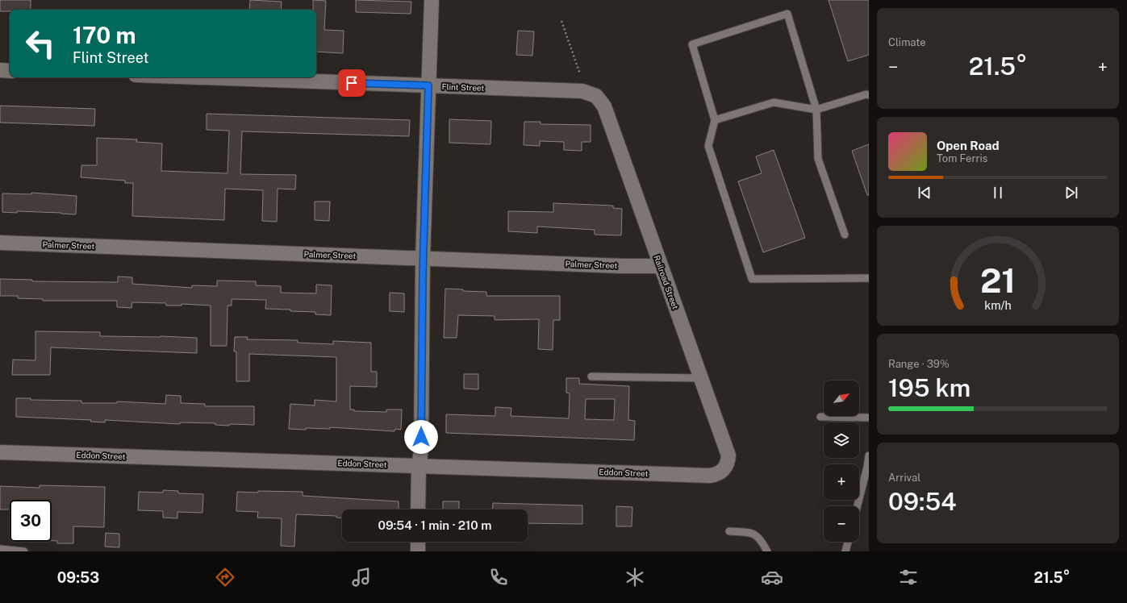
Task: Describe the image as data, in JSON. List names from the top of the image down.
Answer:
{
  "streets": {
    "street": [
      "Flint Street",
      "Palmer Street",
      "Railroad Street",
      "Eddon Street"
    ]
  },
  "crossings": [
    ["Flint Street", "Railroad Street"],
    ["Palmer Street", "Railroad Street"],
    ["Railroad Street", "Eddon Street"]
  ],
  "north": "top right",
  "page": {
    "tile": [
      "Climate",
      ["Range · 39%", "195 km"],
      ["Arrival", "09:54"]
    ],
    "turn": ["170 m", "Flint Street"],
    "heat": ["−", "21.5°", "+"],
    "song": ["Open Road", "Tom Ferris"],
    "map_buttons": ["+", "−"],
    "limit": "30",
    "trip": "09:54 · 1 min · 210 m",
    "tabs": ["09:53", "21.5°"],
    "gauge": ["21", "km/h"]
  }
}
